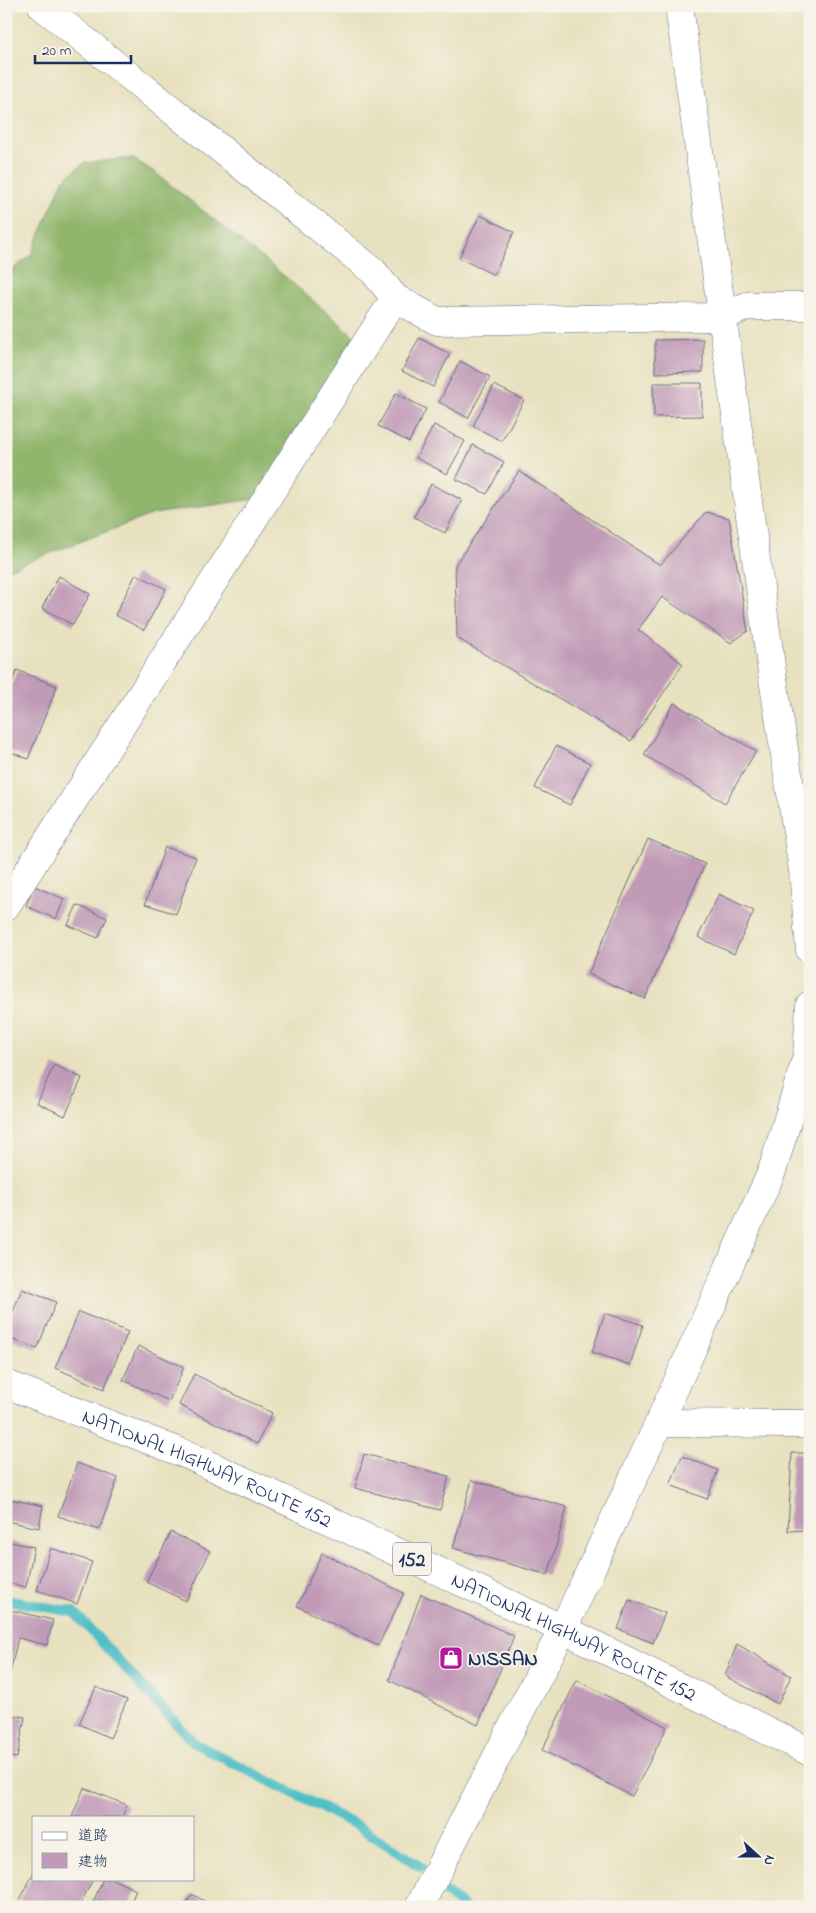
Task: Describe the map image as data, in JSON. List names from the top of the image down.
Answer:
{
  "streets": {
    "main road": ["NATIONAL HIGHWAY ROUTE 152", "152"]
  },
  "places": {
    "shop": ["NISSAN"]
  },
  "legend": ["道路", "建物"],
  "scale_bar": "20 m",
  "north": "right"
}
